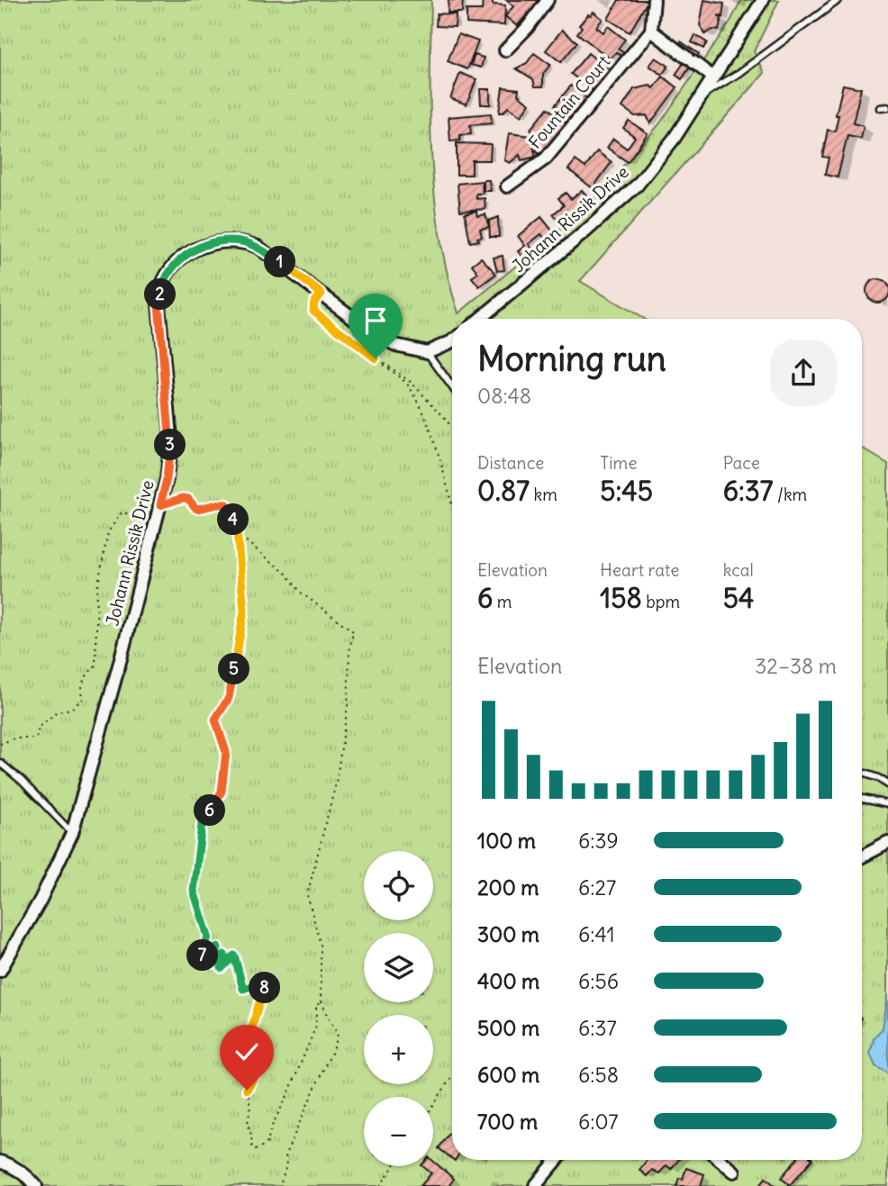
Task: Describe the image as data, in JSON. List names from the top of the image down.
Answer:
{
  "streets": {
    "street": ["Fountain Court", "Johann Rissik Drive"]
  },
  "page": {
    "pins": [
      "1",
      "2",
      "3",
      "4",
      "5",
      "6",
      "7",
      "8"
    ],
    "heading": ["Morning run", "08:48"],
    "stats": [
      ["Distance", "0.87 km"],
      ["Time", "5:45"],
      ["Pace", "6:37 /km"],
      ["Elevation", "6 m"],
      ["Heart rate", "158 bpm"],
      ["kcal", "54"]
    ],
    "chart": ["Elevation", "32–38 m"],
    "list": [
      {
        "name": "100 m",
        "note": "6:39"
      },
      {
        "name": "200 m",
        "note": "6:27"
      },
      {
        "name": "300 m",
        "note": "6:41"
      },
      {
        "name": "400 m",
        "note": "6:56"
      },
      {
        "name": "500 m",
        "note": "6:37"
      },
      {
        "name": "600 m",
        "note": "6:58"
      },
      {
        "name": "700 m",
        "note": "6:07"
      }
    ],
    "map_buttons": ["+", "−"]
  }
}
